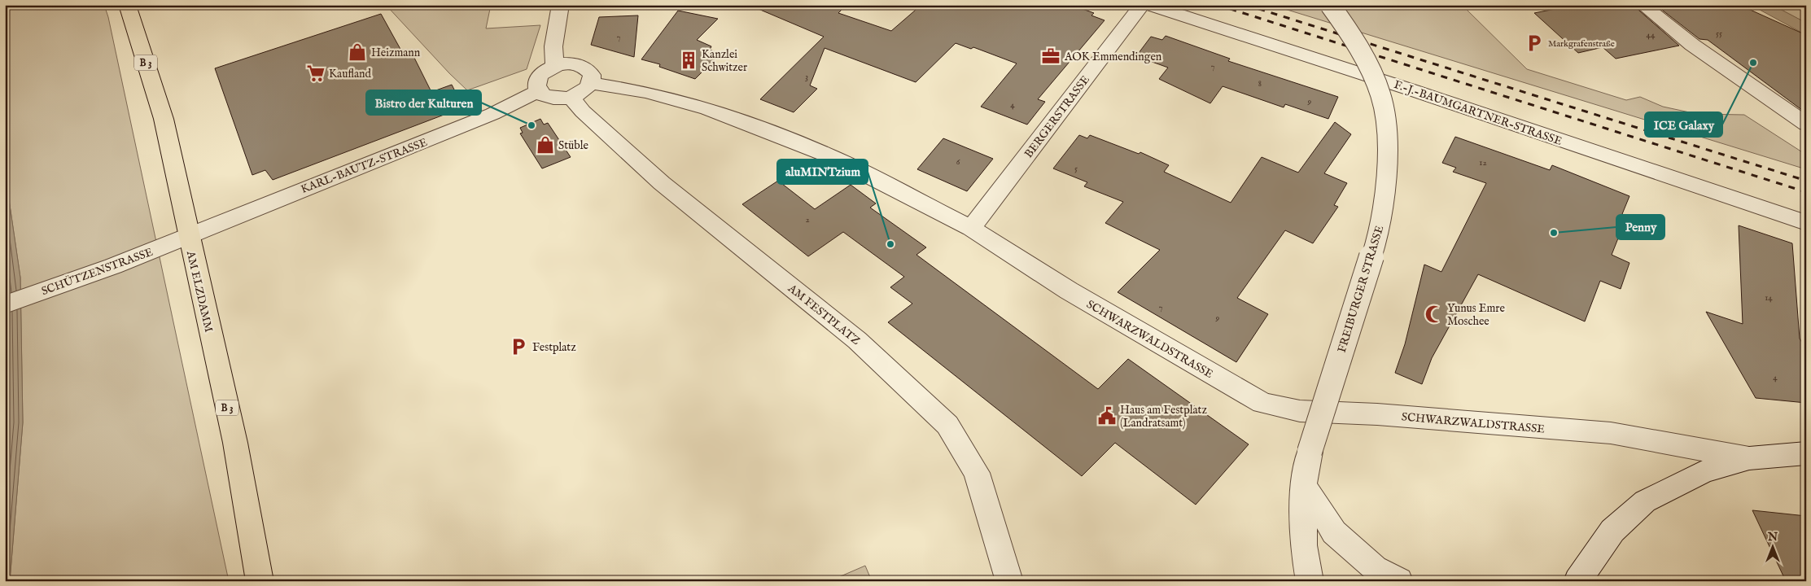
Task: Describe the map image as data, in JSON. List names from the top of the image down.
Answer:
{
  "streets": {
    "main road": ["B 3", "AM ELZDAMM"],
    "street": [
      "F.-J.-BAUMGARTNER-STRASSE",
      "BERGERSTRASSE",
      "KARL-BAUTZ-STRASSE",
      "SCHÜTZENSTRASSE",
      "FREIBURGER STRASSE",
      "AM FESTPLATZ",
      "SCHWARZWALDSTRASSE"
    ]
  },
  "crossings": [
    ["BERGERSTRASSE", "SCHWARZWALDSTRASSE"],
    ["KARL-BAUTZ-STRASSE", "SCHÜTZENSTRASSE"],
    ["KARL-BAUTZ-STRASSE", "AM ELZDAMM"],
    ["KARL-BAUTZ-STRASSE", "AM FESTPLATZ"],
    ["KARL-BAUTZ-STRASSE", "SCHWARZWALDSTRASSE"],
    ["SCHÜTZENSTRASSE", "AM ELZDAMM"],
    ["AM FESTPLATZ", "SCHWARZWALDSTRASSE"]
  ],
  "places": {
    "parking": ["Markgrafenstraße", "Festplatz"],
    "shop": ["Heizmann", "Stüble"],
    "office": ["AOK Emmendingen"],
    "building": ["Kanzlei Schwitzer"],
    "other": [
      "ICE Galaxy",
      "Bistro der Kulturen",
      "Penny",
      "aluMINTzium"
    ],
    "supermarket": ["Kaufland"],
    "mosque": ["Yunus Emre Moschee"],
    "public building": ["Haus am Festplatz (Landratsamt)"]
  },
  "house_numbers": [
    "55",
    "44",
    "7",
    "7",
    "3",
    "8",
    "9",
    "4",
    "6",
    "12",
    "5",
    "2",
    "14",
    "7",
    "9",
    "4"
  ],
  "north": "top"
}
